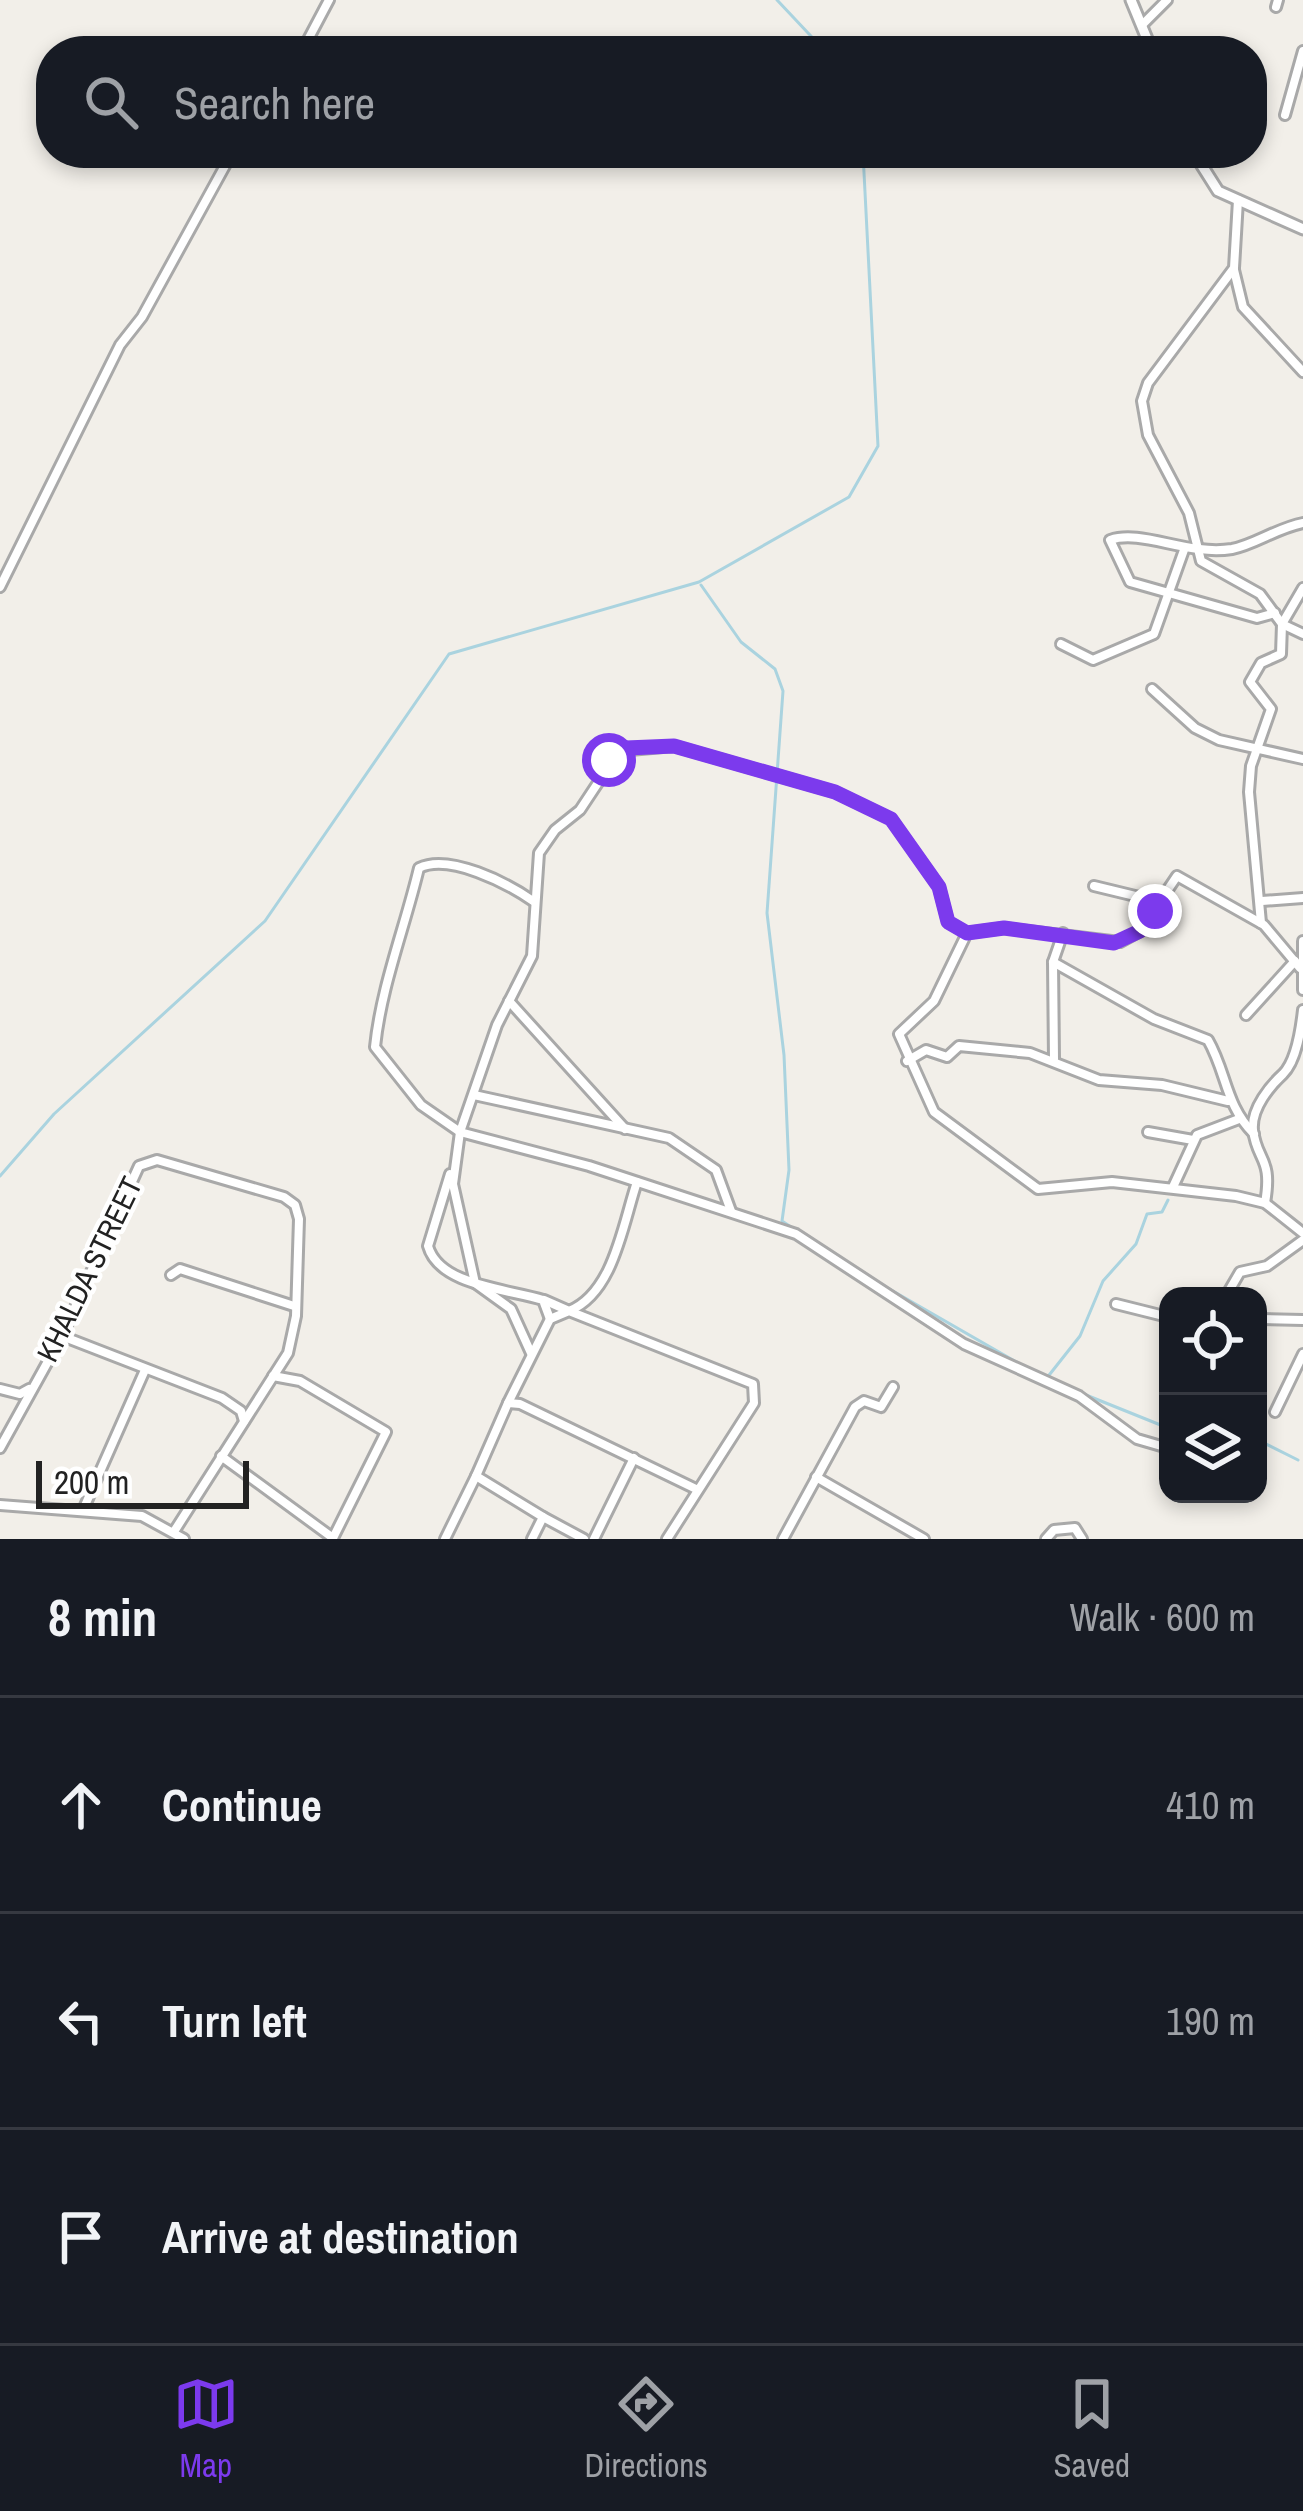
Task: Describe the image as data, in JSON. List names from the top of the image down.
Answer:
{
  "streets": {
    "street": ["KHALDA STREET"]
  },
  "scale_bar": "200 m",
  "page": {
    "search": "Search here",
    "scale": "200 m",
    "heading": ["8 min", "Walk · 600 m"],
    "list": [
      ["Continue", "410 m"],
      ["Turn left", "190 m"],
      "Arrive at destination"
    ],
    "nav": ["Map", "Directions", "Saved"]
  }
}
